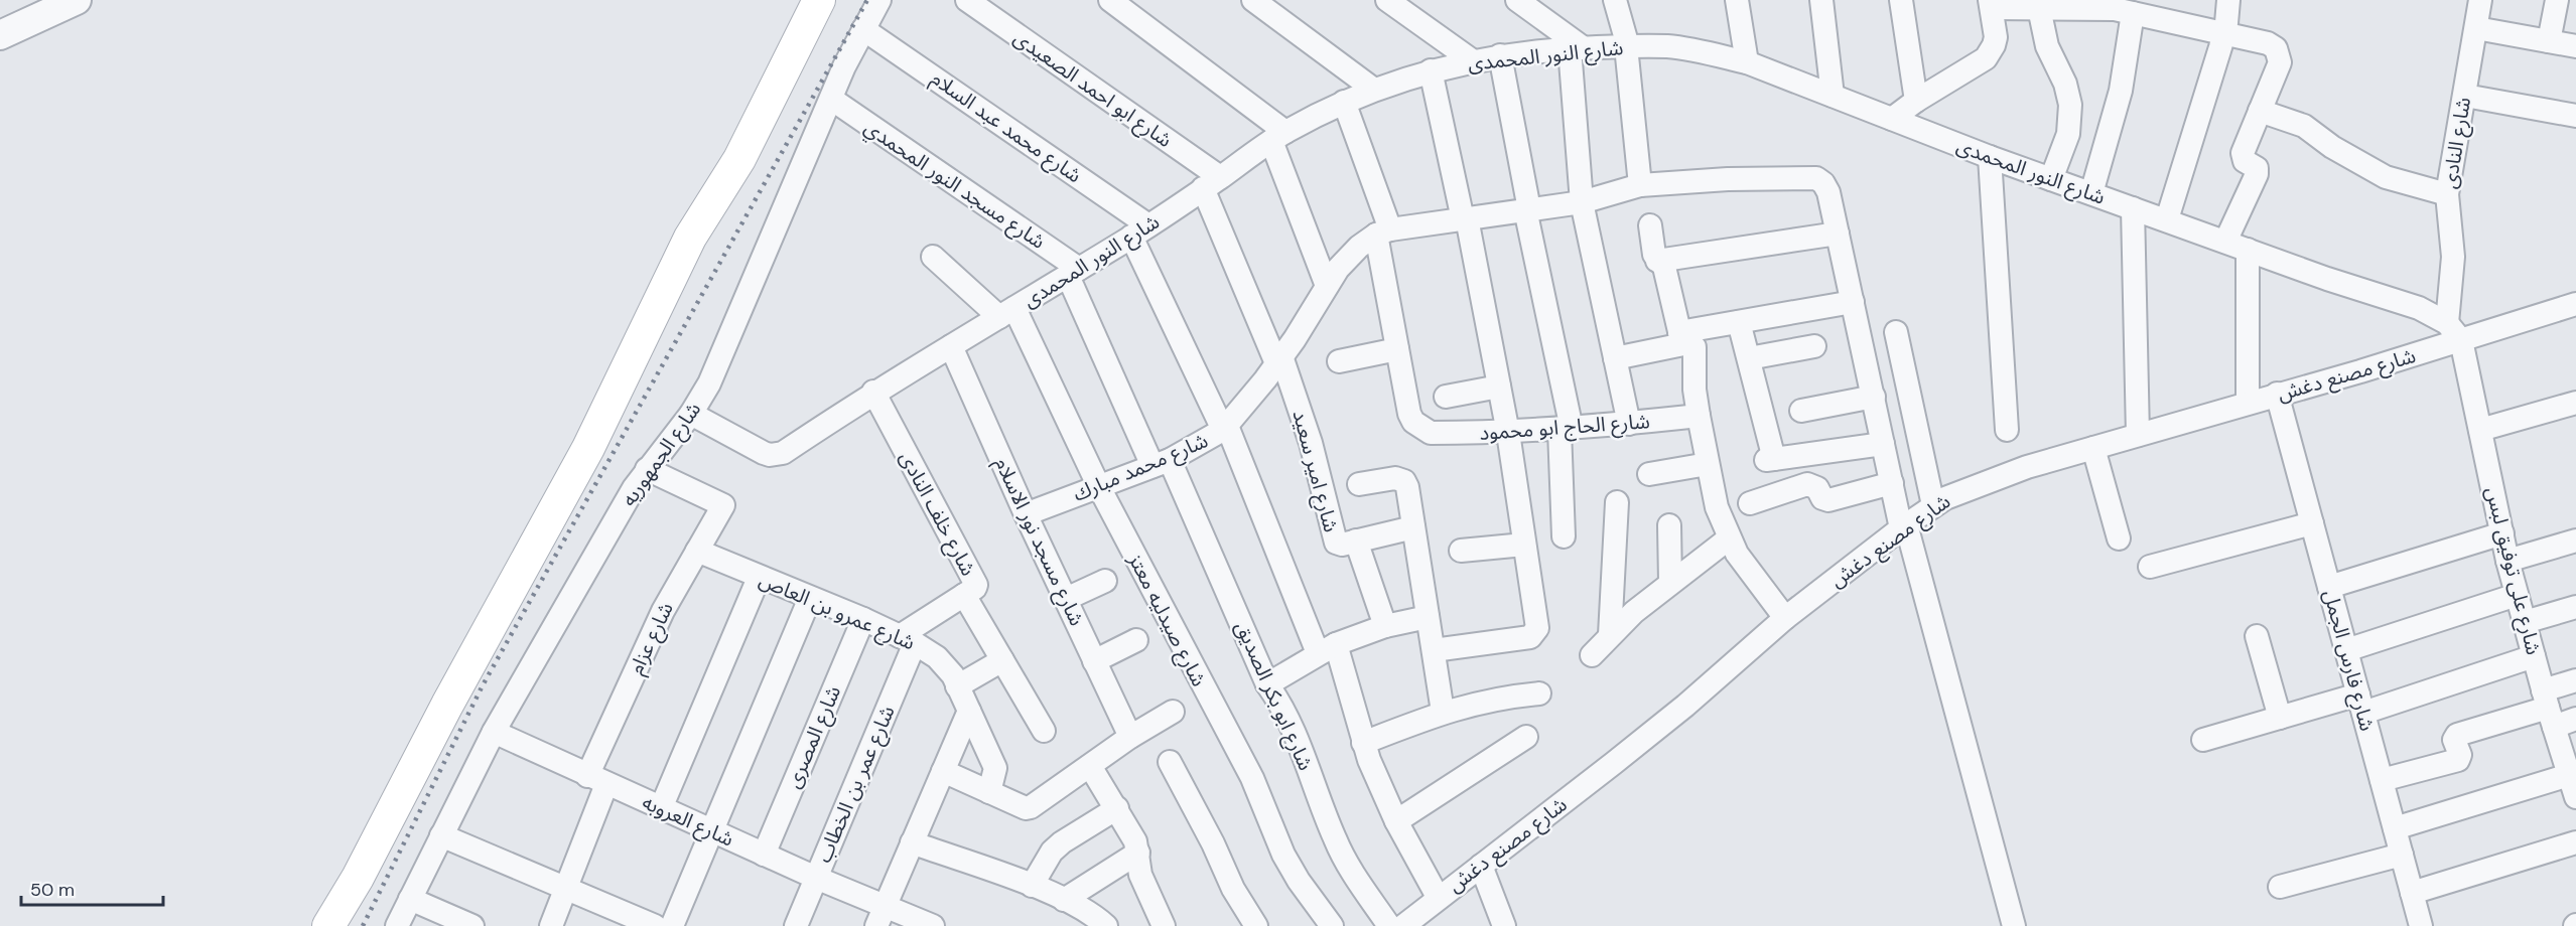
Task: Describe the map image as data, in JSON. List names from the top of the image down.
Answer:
{
  "streets": {
    "street": [
      "شارع النور المحمدى",
      "شارع ابو احمد الصعيدى",
      "شارع محمد عبد السلام",
      "شارع النادى",
      "شارع مسجد النور المحمدي",
      "شارع مصنع دغش",
      "شارع الحاج ابو محمود",
      "شارع الجمهوريه",
      "شارع محمد مبارك",
      "شارع امير سعيد",
      "شارع خلف النادى",
      "شارع مسجد نور الاسلام",
      "شارع على توفيق لبس",
      "شارع عمرو بن العاص",
      "شارع صيدليه معتز",
      "شارع عزام",
      "شارع فارس الجمل",
      "شارع ابو بكر الصديق",
      "شارع المصرى",
      "شارع عمر بن الخطاب",
      "شارع العروبه"
    ]
  },
  "crossings": [
    ["شارع النور المحمدى", "شارع ابو احمد الصعيدى"],
    ["شارع النور المحمدى", "شارع محمد عبد السلام"],
    ["شارع النور المحمدى", "شارع النادى"],
    ["شارع النور المحمدى", "شارع مسجد النور المحمدي"],
    ["شارع النور المحمدى", "شارع مصنع دغش"],
    ["شارع النور المحمدى", "شارع الجمهوريه"],
    ["شارع النور المحمدى", "شارع امير سعيد"],
    ["شارع النور المحمدى", "شارع خلف النادى"],
    ["شارع النور المحمدى", "شارع مسجد نور الاسلام"],
    ["شارع النور المحمدى", "شارع على توفيق لبس"],
    ["شارع النور المحمدى", "شارع صيدليه معتز"],
    ["شارع النور المحمدى", "شارع ابو بكر الصديق"],
    ["شارع ابو احمد الصعيدى", "شارع امير سعيد"],
    ["شارع محمد عبد السلام", "شارع الجمهوريه"],
    ["شارع النادى", "شارع مصنع دغش"],
    ["شارع النادى", "شارع على توفيق لبس"],
    ["شارع مسجد النور المحمدي", "شارع الجمهوريه"],
    ["شارع مسجد النور المحمدي", "شارع ابو بكر الصديق"],
    ["شارع مصنع دغش", "شارع على توفيق لبس"],
    ["شارع مصنع دغش", "شارع فارس الجمل"],
    ["شارع الجمهوريه", "شارع عزام"],
    ["شارع الجمهوريه", "شارع العروبه"],
    ["شارع محمد مبارك", "شارع امير سعيد"],
    ["شارع محمد مبارك", "شارع مسجد نور الاسلام"],
    ["شارع محمد مبارك", "شارع صيدليه معتز"],
    ["شارع محمد مبارك", "شارع ابو بكر الصديق"],
    ["شارع خلف النادى", "شارع عمرو بن العاص"],
    ["شارع خلف النادى", "شارع عمر بن الخطاب"],
    ["شارع عمرو بن العاص", "شارع عزام"],
    ["شارع عمرو بن العاص", "شارع المصرى"],
    ["شارع عمرو بن العاص", "شارع عمر بن الخطاب"],
    ["شارع عزام", "شارع العروبه"],
    ["شارع المصرى", "شارع العروبه"],
    ["شارع عمر بن الخطاب", "شارع العروبه"]
  ],
  "scale_bar": "50 m"
}
